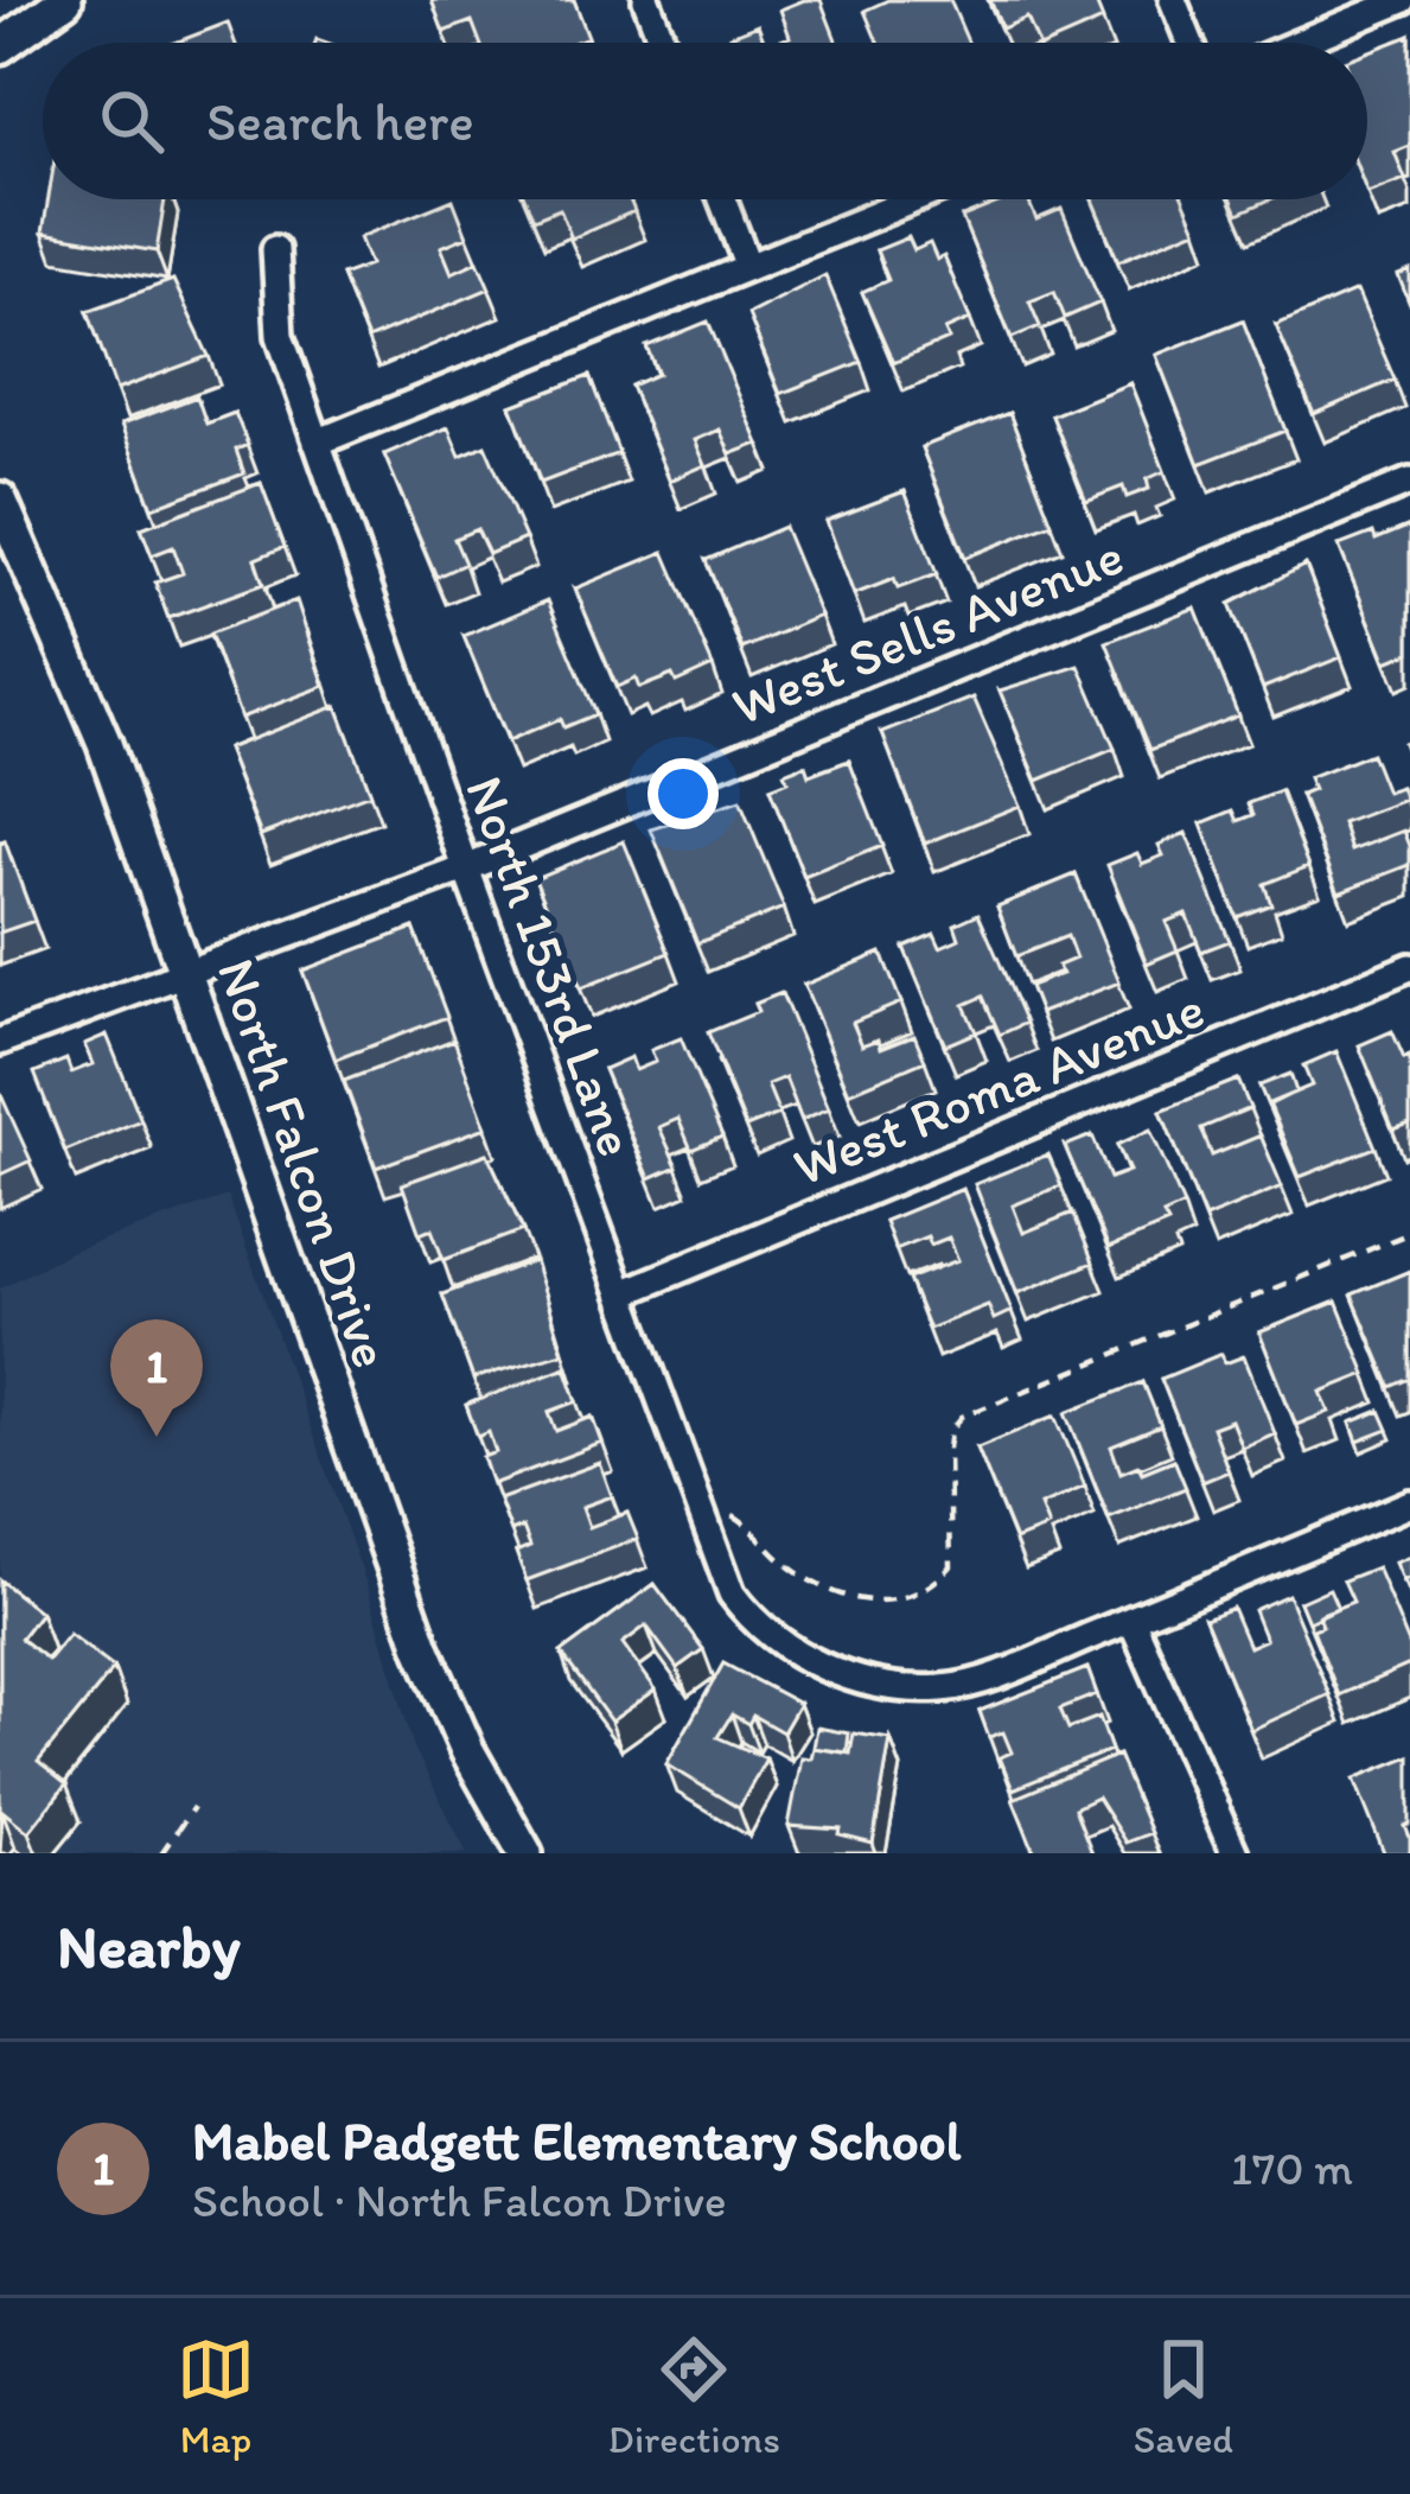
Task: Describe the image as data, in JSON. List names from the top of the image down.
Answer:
{
  "streets": {
    "street": [
      "West Sells Avenue",
      "North 153rd Lane",
      "West Roma Avenue",
      "North Falcon Drive"
    ]
  },
  "crossings": [
    ["West Sells Avenue", "North 153rd Lane"],
    ["West Sells Avenue", "North Falcon Drive"],
    ["North 153rd Lane", "West Roma Avenue"]
  ],
  "page": {
    "search": "Search here",
    "pins": "1",
    "heading": "Nearby",
    "list": [
      {
        "mark": "1",
        "name": "Mabel Padgett Elementary School",
        "note": "School · North Falcon Drive",
        "value": "170 m"
      }
    ],
    "nav": ["Map", "Directions", "Saved"]
  }
}
